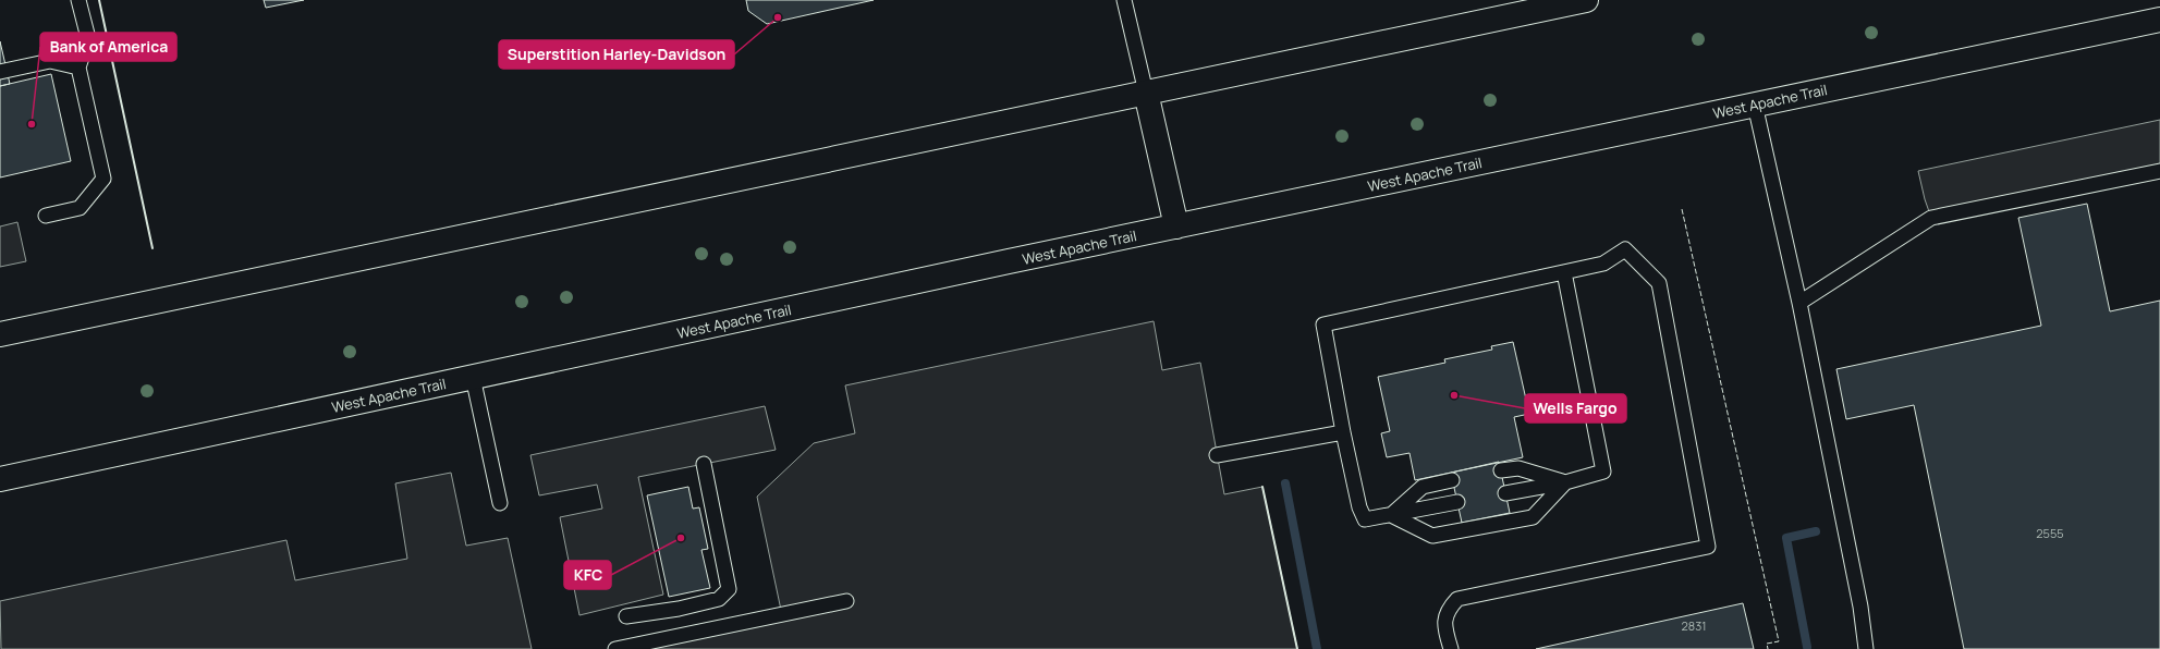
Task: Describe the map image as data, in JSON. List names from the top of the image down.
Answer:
{
  "streets": {
    "main road": ["West Apache Trail"]
  },
  "places": [
    "Superstition Harley-Davidson",
    "Bank of America",
    "Wells Fargo",
    "KFC"
  ],
  "house_numbers": ["2555", "2831"]
}
